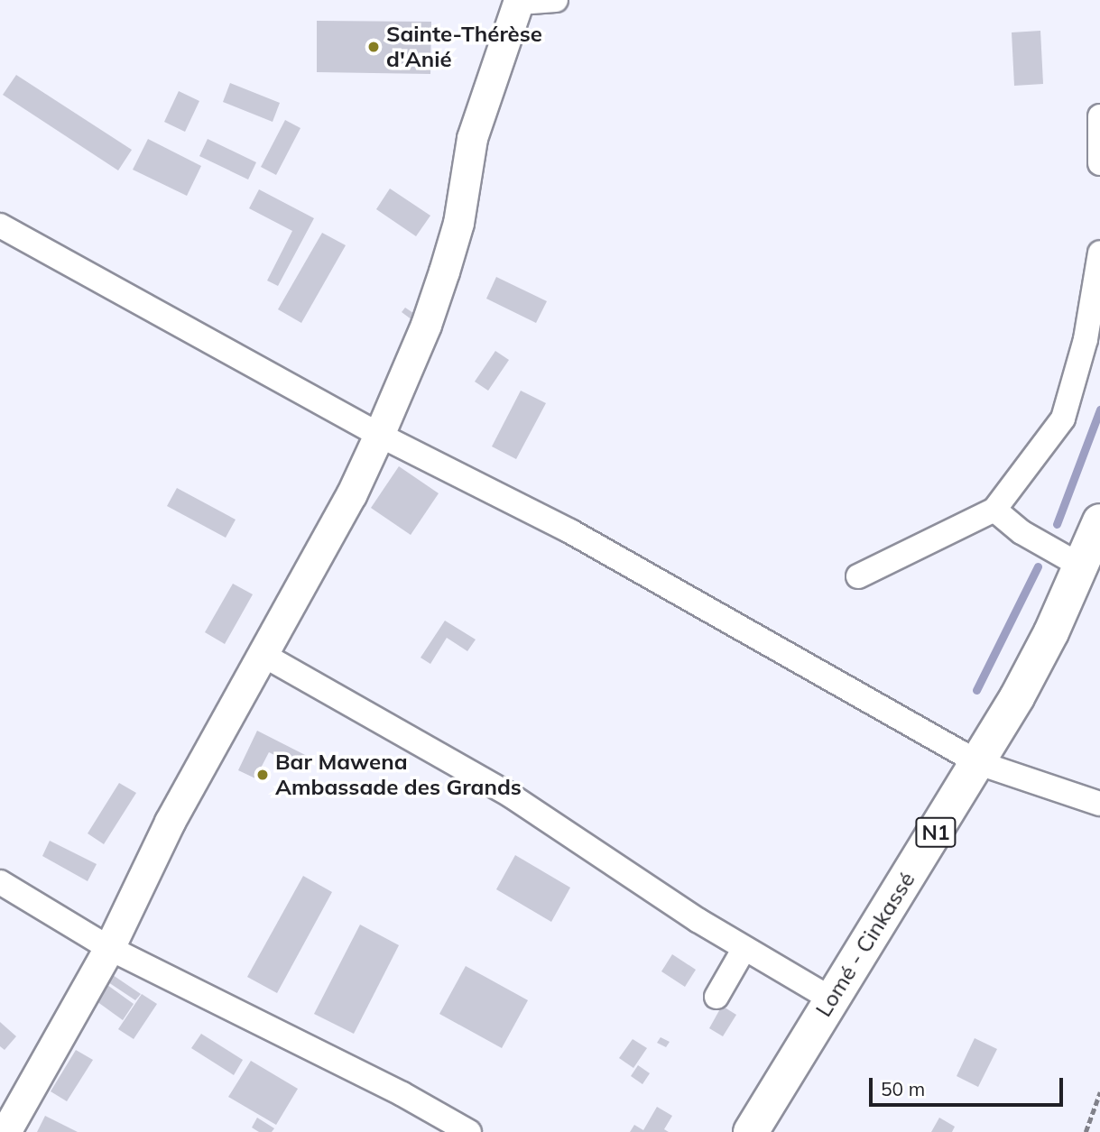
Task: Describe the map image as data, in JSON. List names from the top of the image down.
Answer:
{
  "streets": {
    "highway": ["N1", "Lomé - Cinkassé"]
  },
  "places": ["Sainte-Thérèse d'Anié", "Bar Mawena Ambassade des Grands"],
  "scale_bar": "50 m"
}
